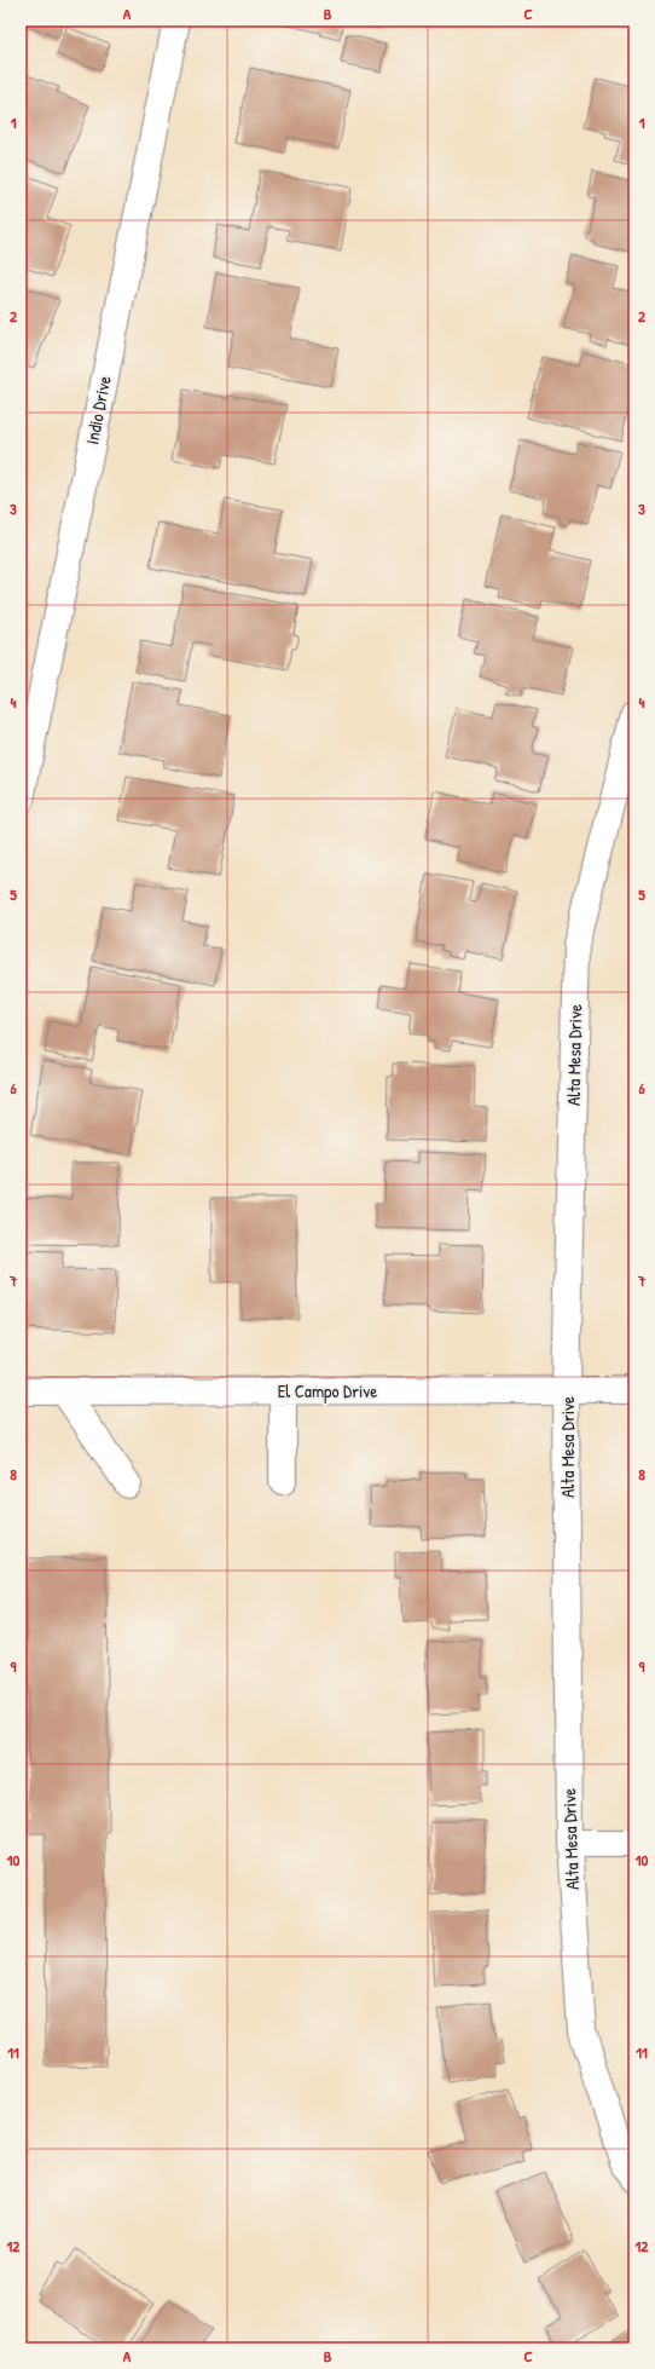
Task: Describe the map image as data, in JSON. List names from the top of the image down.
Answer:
{
  "streets": {
    "street": ["Indio Drive", "Alta Mesa Drive", "El Campo Drive"]
  },
  "crossings": [
    ["Alta Mesa Drive", "El Campo Drive"]
  ],
  "grid": {
    "columns": ["A", "B", "C"],
    "rows": [
      "1",
      "2",
      "3",
      "4",
      "5",
      "6",
      "7",
      "8",
      "9",
      "10",
      "11",
      "12"
    ]
  }
}
